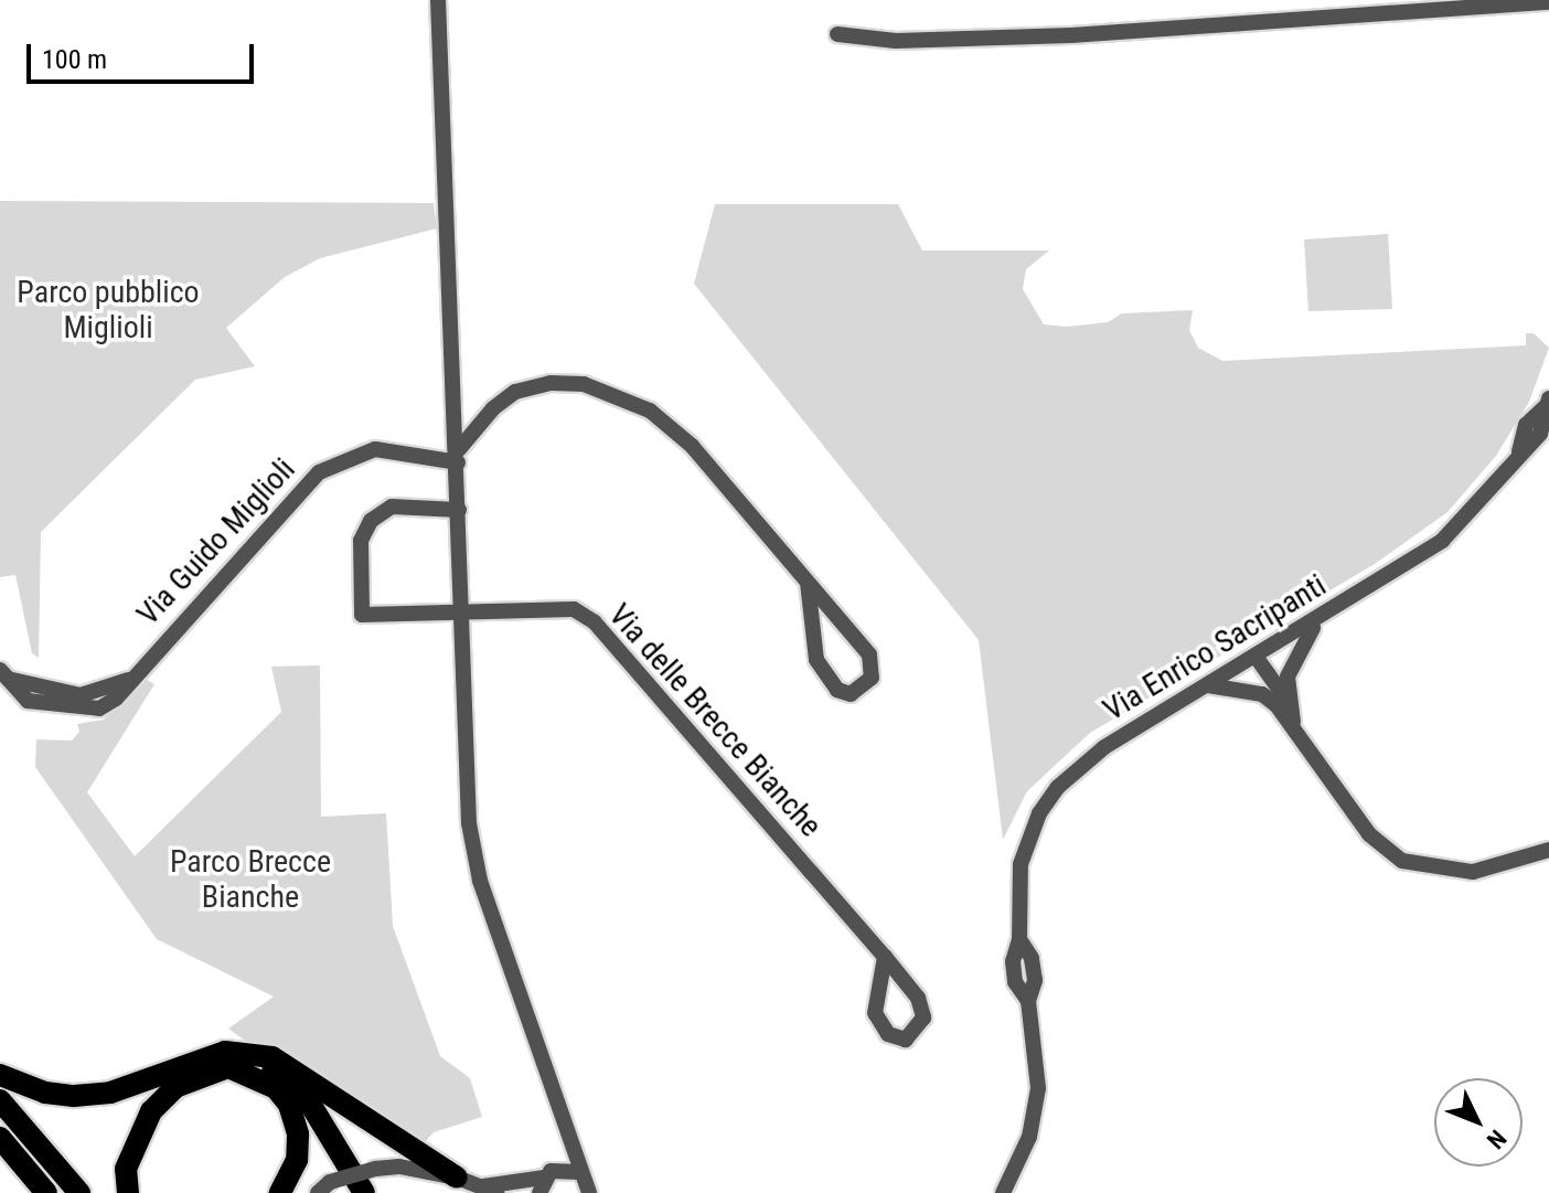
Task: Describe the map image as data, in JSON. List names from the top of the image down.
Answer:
{
  "streets": {
    "street": ["Via Guido Miglioli", "Via Enrico Sacripanti", "Via delle Brecce Bianche"]
  },
  "parks": ["Parco pubblico Miglioli", "Parco Brecce Bianche"],
  "scale_bar": "100 m",
  "north": "bottom right"
}
